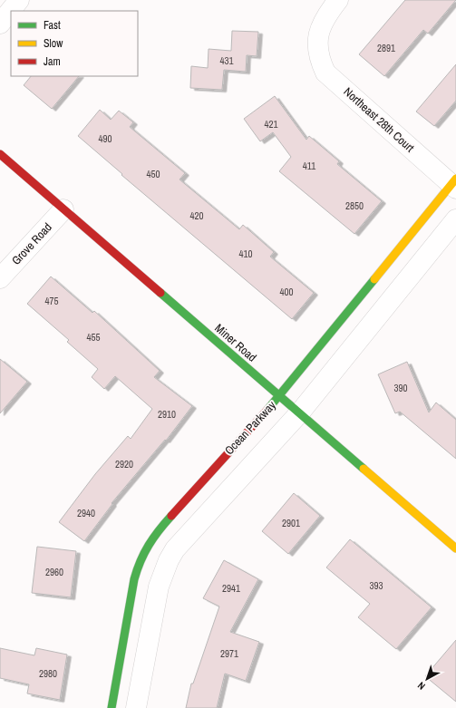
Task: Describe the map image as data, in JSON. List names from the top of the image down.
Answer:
{
  "streets": {
    "street": [
      "Northeast 28th Court",
      "Grove Road",
      "Miner Road",
      "Ocean Parkway"
    ]
  },
  "crossings": [
    ["Northeast 28th Court", "Ocean Parkway"],
    ["Grove Road", "Miner Road"],
    ["Miner Road", "Ocean Parkway"]
  ],
  "house_numbers": [
    "2891",
    "431",
    "421",
    "490",
    "411",
    "450",
    "2850",
    "420",
    "410",
    "400",
    "475",
    "455",
    "390",
    "2910",
    "2920",
    "2940",
    "2901",
    "2960",
    "393",
    "2941",
    "2971",
    "2980"
  ],
  "legend": ["Fast", "Slow", "Jam"],
  "north": "bottom left"
}
